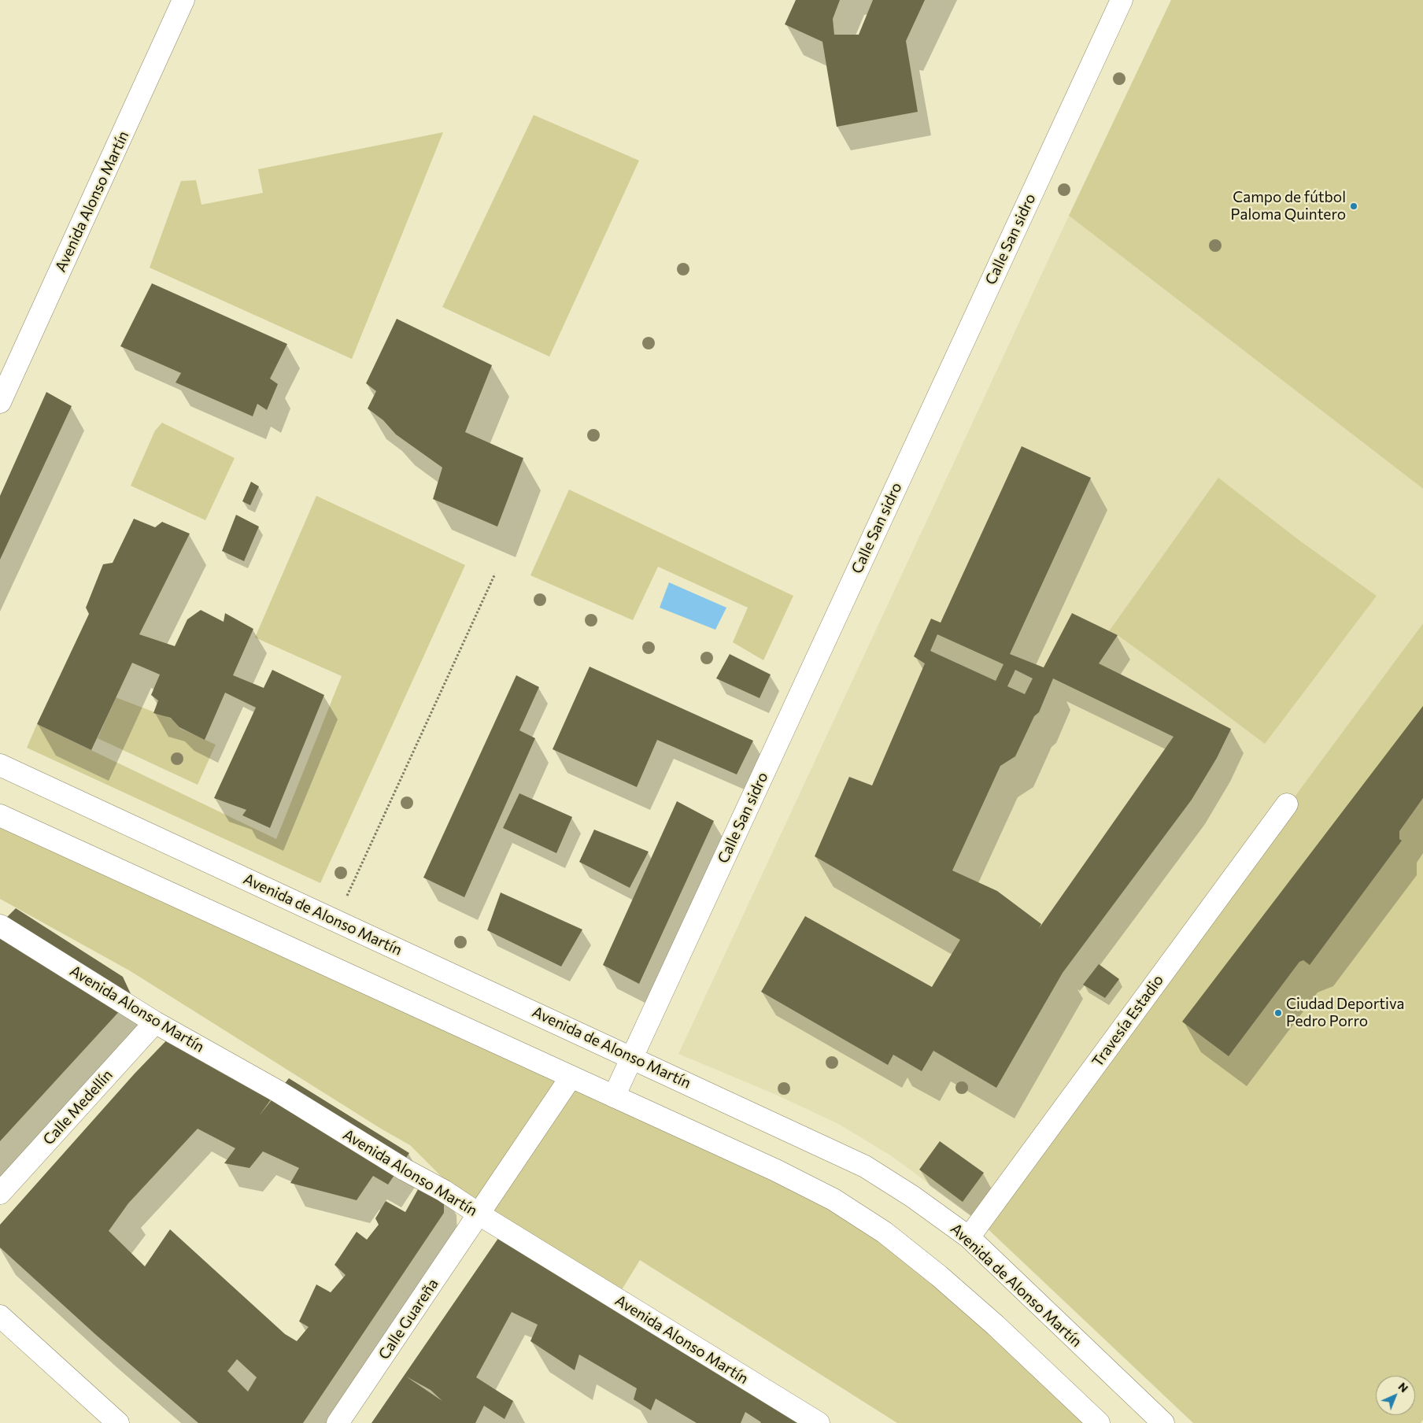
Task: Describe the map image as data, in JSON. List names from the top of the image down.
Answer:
{
  "streets": {
    "street": [
      "Avenida Alonso Martín",
      "Calle San sidro",
      "Avenida de Alonso Martín",
      "Travesía Estadio",
      "Calle Medellín",
      "Calle Guareña"
    ]
  },
  "crossings": [
    ["Avenida Alonso Martín", "Calle Medellín"],
    ["Avenida Alonso Martín", "Calle Guareña"],
    ["Calle San sidro", "Avenida de Alonso Martín"],
    ["Avenida de Alonso Martín", "Travesía Estadio"]
  ],
  "places": ["Campo de fútbol Paloma Quintero", "Ciudad Deportiva Pedro Porro"],
  "north": "top right"
}
